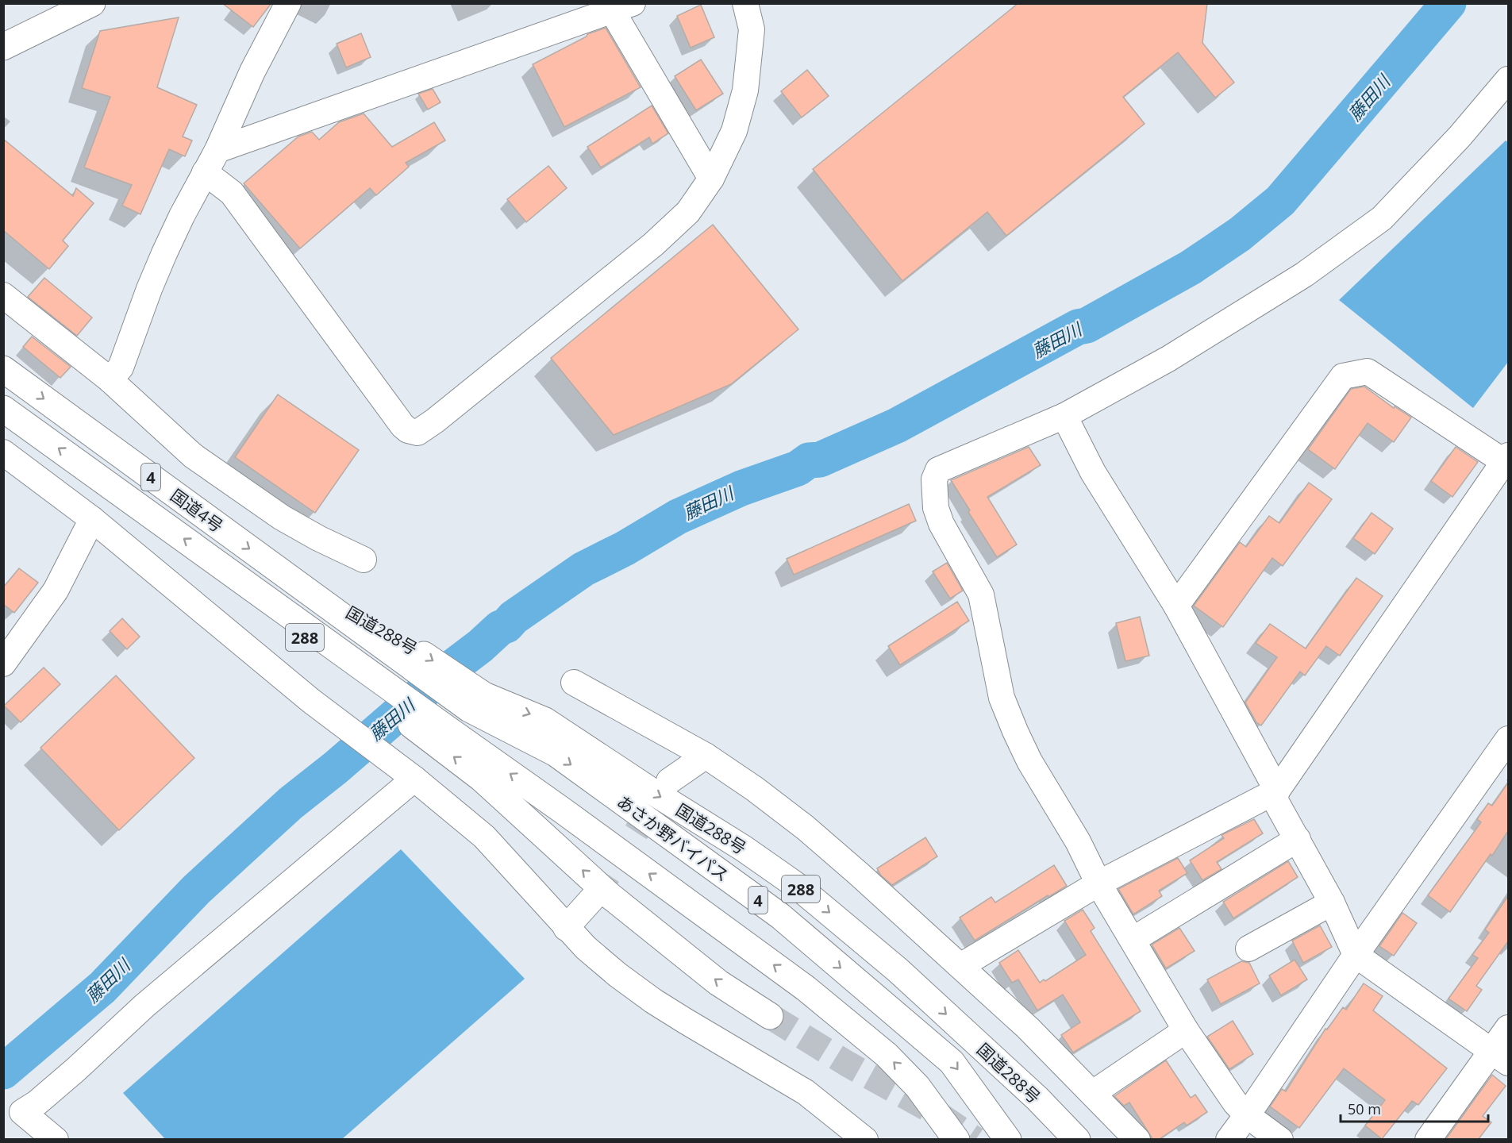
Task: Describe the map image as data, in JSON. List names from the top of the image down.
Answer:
{
  "streets": {
    "main road": [
      "4",
      "国道4号",
      "国道288号",
      "288",
      "あさか野バイパス"
    ]
  },
  "crossings": [
    ["国道4号", "国道288号"],
    ["国道4号", "288"],
    ["国道288号", "あさか野バイパス"]
  ],
  "water": ["藤田川"],
  "scale_bar": "50 m"
}
